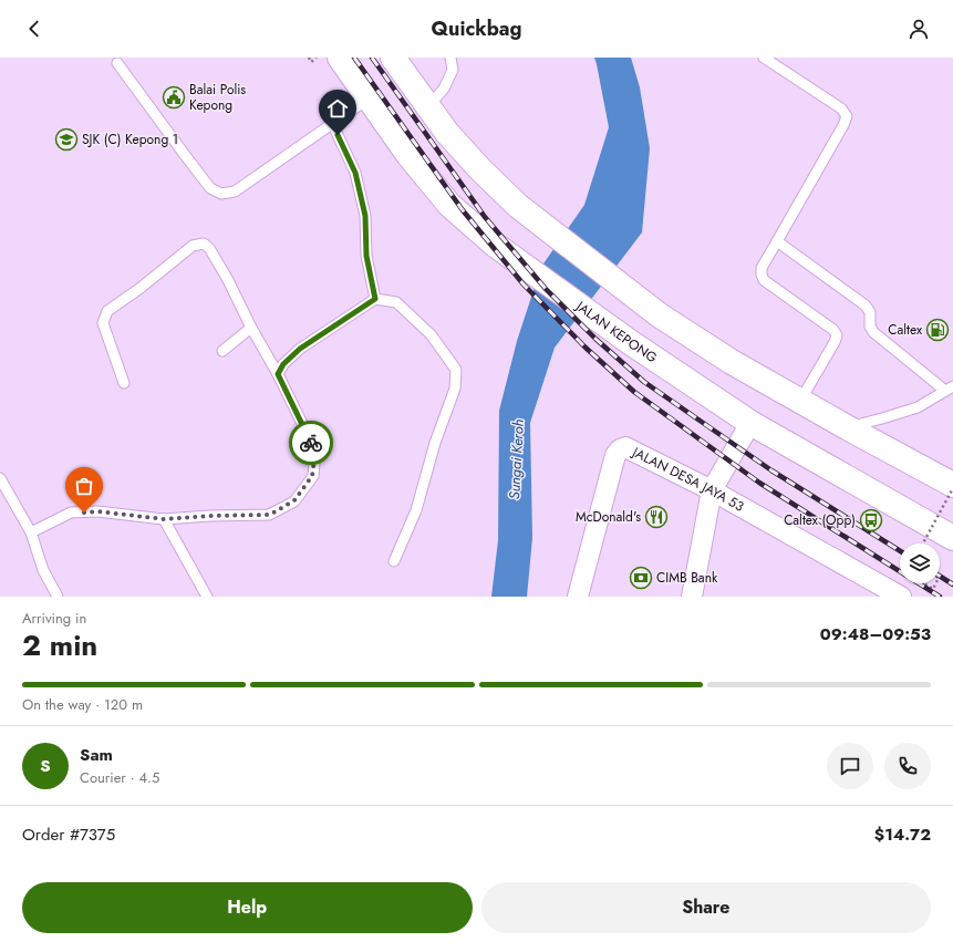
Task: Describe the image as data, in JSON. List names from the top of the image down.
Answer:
{
  "streets": {
    "main road": ["JALAN KEPONG"],
    "street": ["JALAN DESA JAYA 53"]
  },
  "water": ["Sungai Keroh"],
  "places": {
    "public building": ["Balai Polis Kepong"],
    "school or university": ["SJK (C) Kepong 1"],
    "fuel station": ["Caltex"],
    "restaurant": ["McDonald's"],
    "bus stop": ["Caltex (Opp)"],
    "bank": ["CIMB Bank"]
  },
  "page": {
    "header": "Quickbag",
    "heading": ["2 min", "Arriving in", "09:48–09:53"],
    "panel": [
      "Sam",
      "Courier · 4.5",
      "Order #7375",
      "$14.72"
    ],
    "bar": "On the way · 120 m",
    "round": "S",
    "buttons": ["Help", "Share"]
  }
}
